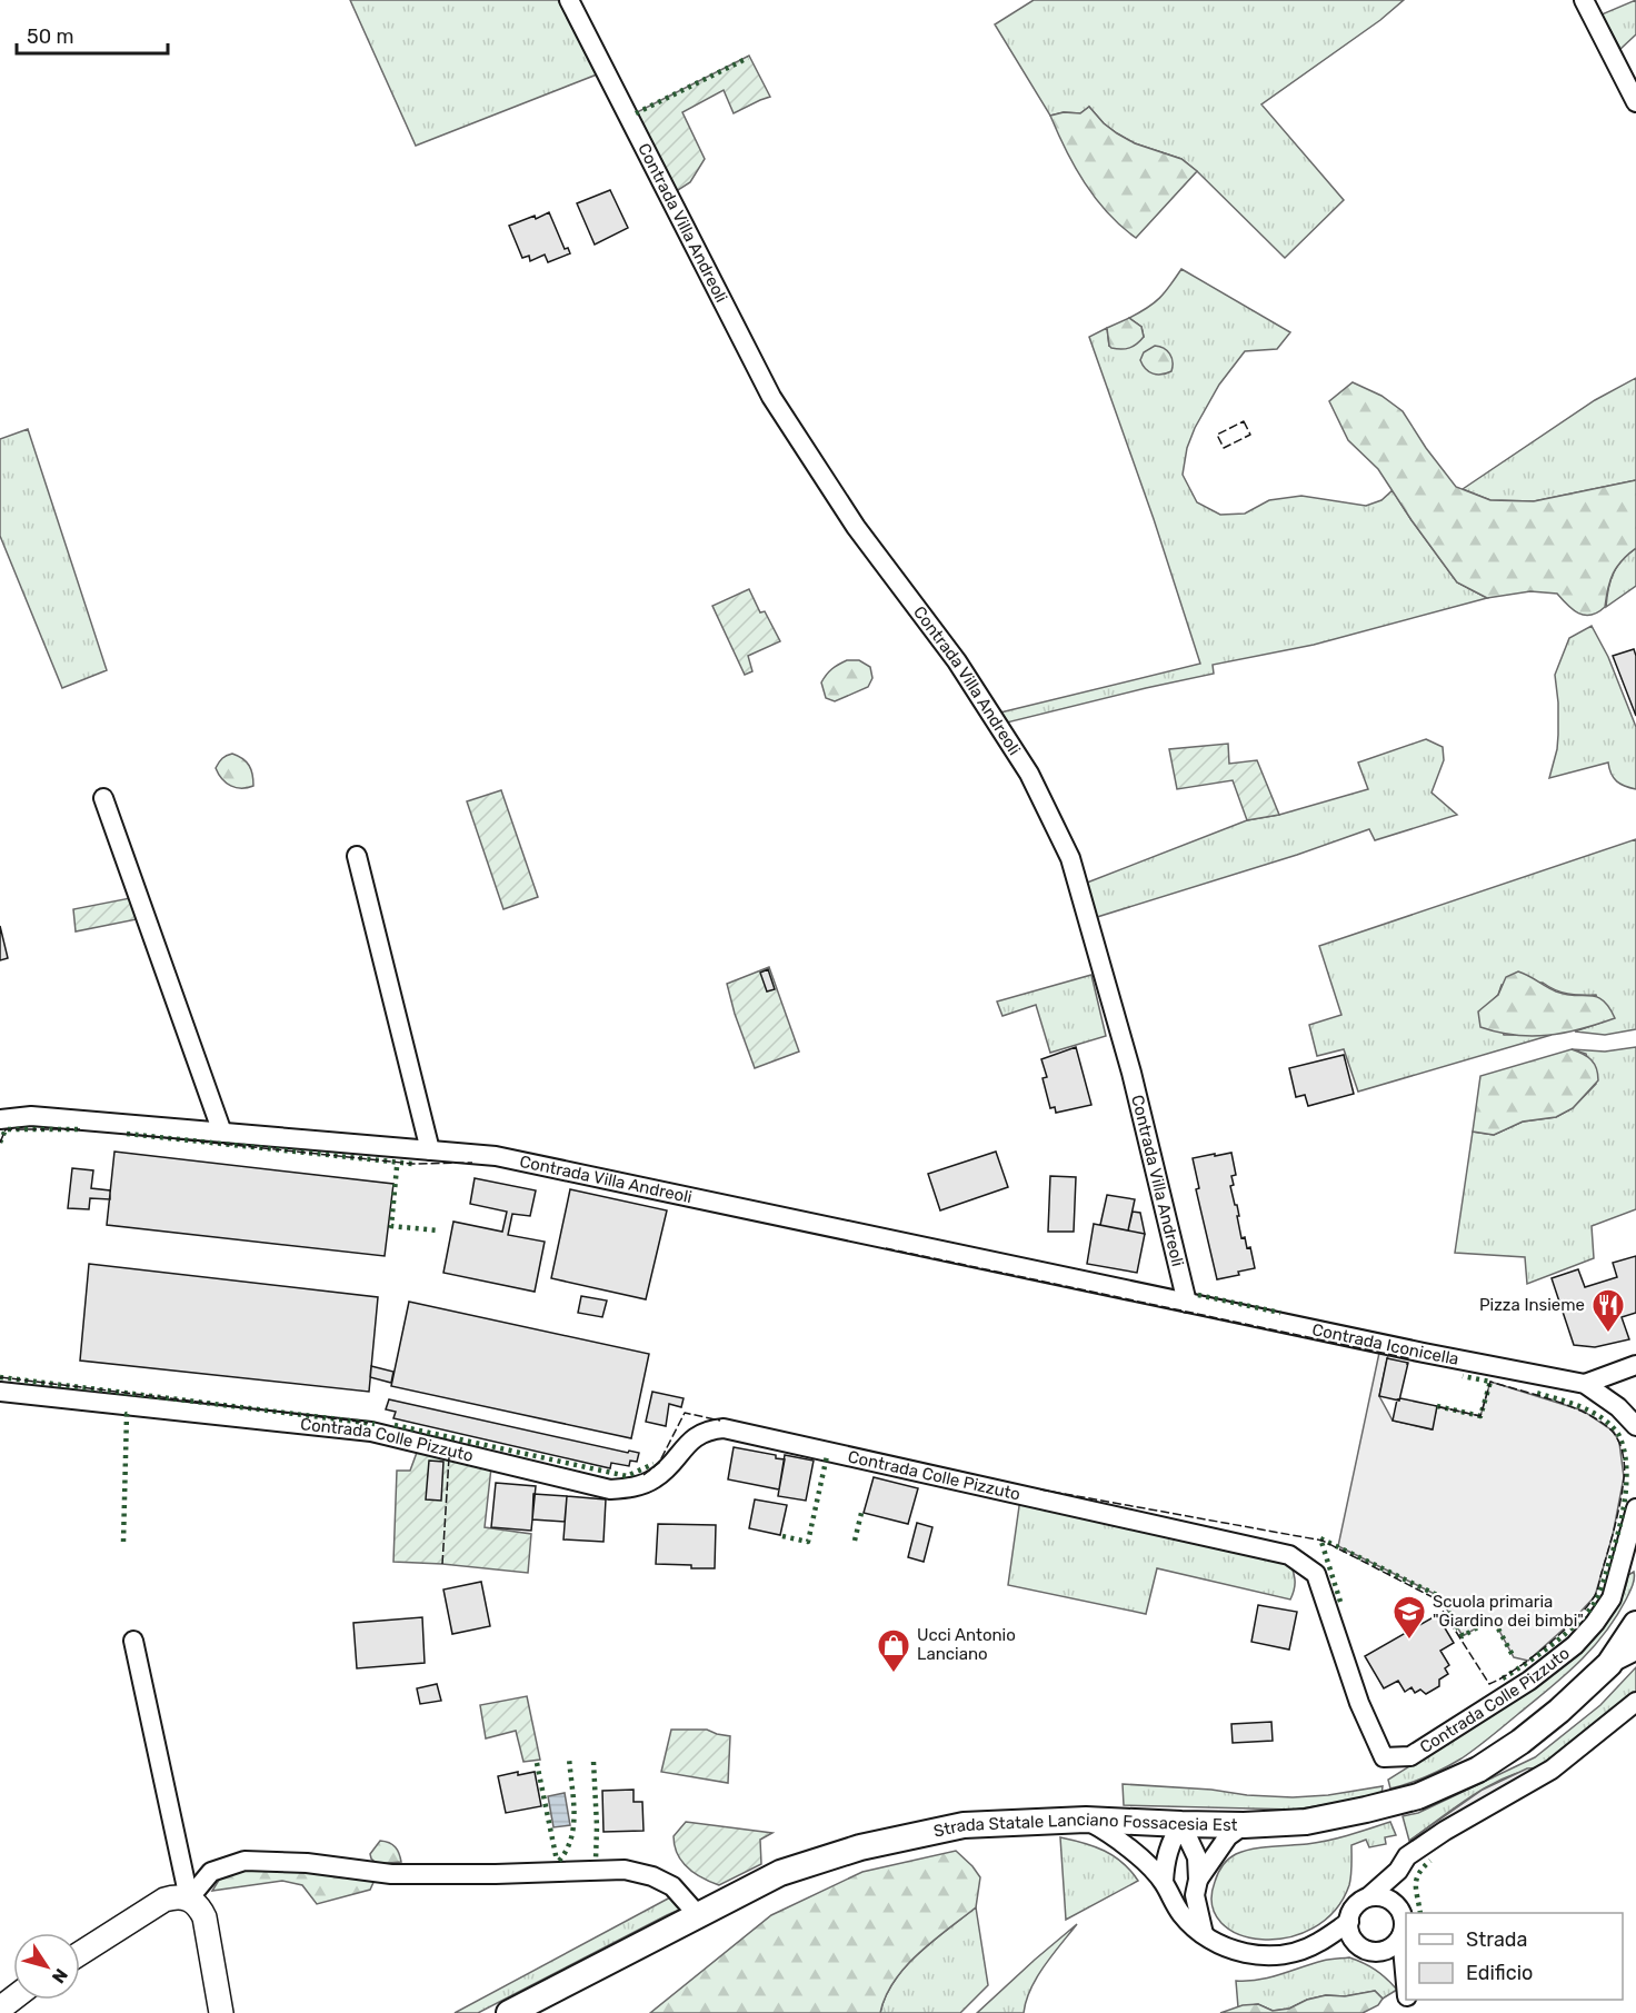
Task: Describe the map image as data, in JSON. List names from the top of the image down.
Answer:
{
  "streets": {
    "main road": ["Strada Statale Lanciano Fossacesia Est"],
    "street": ["Contrada Villa Andreoli", "Contrada Iconicella", "Contrada Colle Pizzuto"]
  },
  "crossings": [
    ["Contrada Villa Andreoli", "Contrada Iconicella"]
  ],
  "places": {
    "restaurant": ["Pizza Insieme"],
    "school or university": ["Scuola primaria \"Giardino dei bimbi\""],
    "shop": ["Ucci Antonio Lanciano"]
  },
  "legend": ["Strada", "Edificio"],
  "scale_bar": "50 m",
  "north": "bottom right"
}
